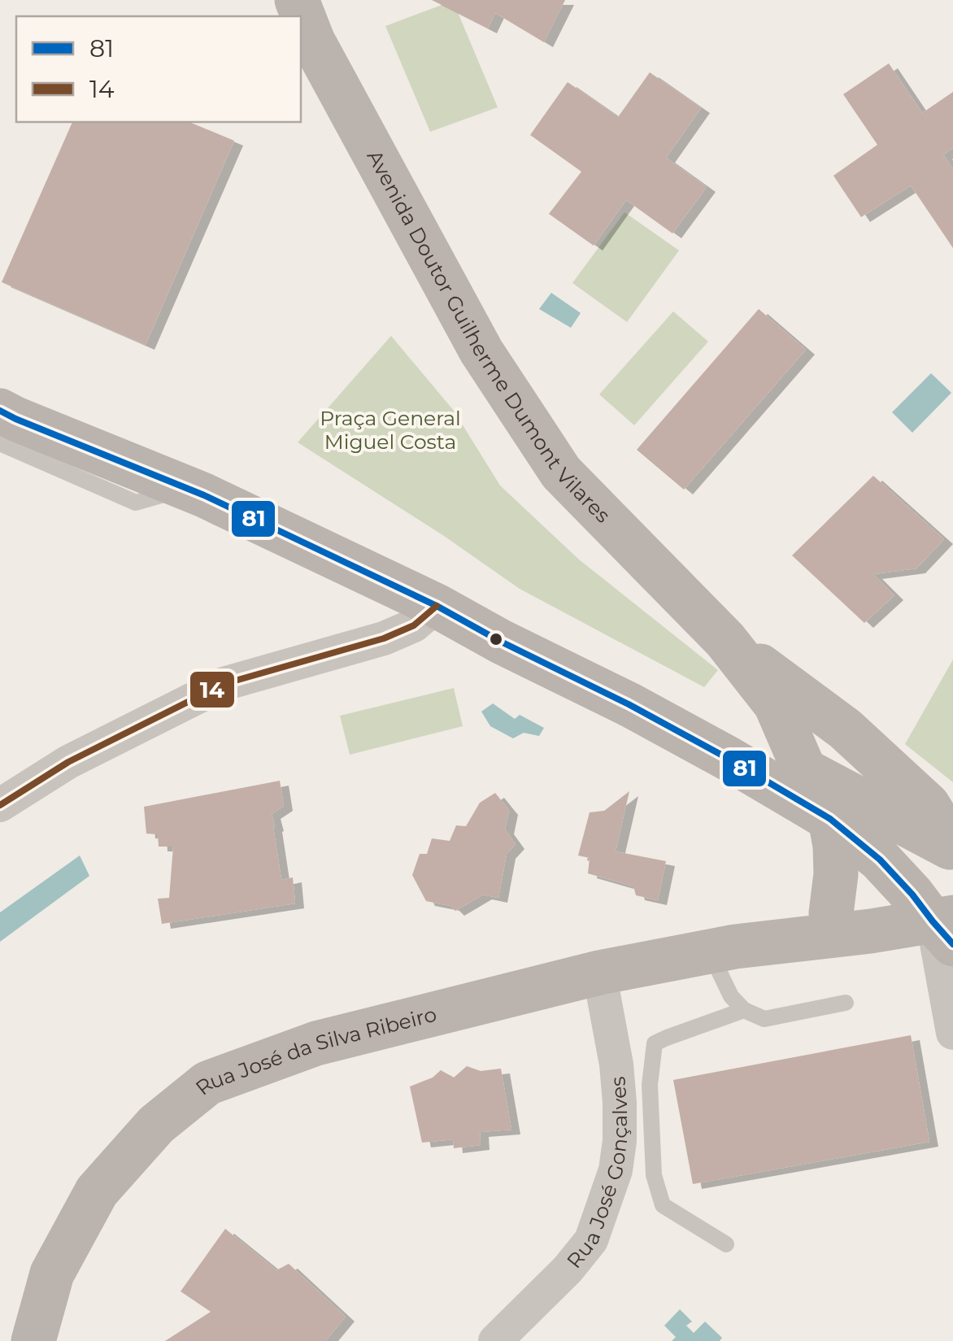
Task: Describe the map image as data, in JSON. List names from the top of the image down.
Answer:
{
  "streets": {
    "main road": ["Avenida Doutor Guilherme Dumont Vilares", "Rua José da Silva Ribeiro"],
    "street": ["Rua José Gonçalves"]
  },
  "crossings": [
    ["Rua José da Silva Ribeiro", "Rua José Gonçalves"]
  ],
  "parks": ["Praça General Miguel Costa"],
  "lines": ["transit line 81", "transit line 14"],
  "legend": ["81", "14"]
}
